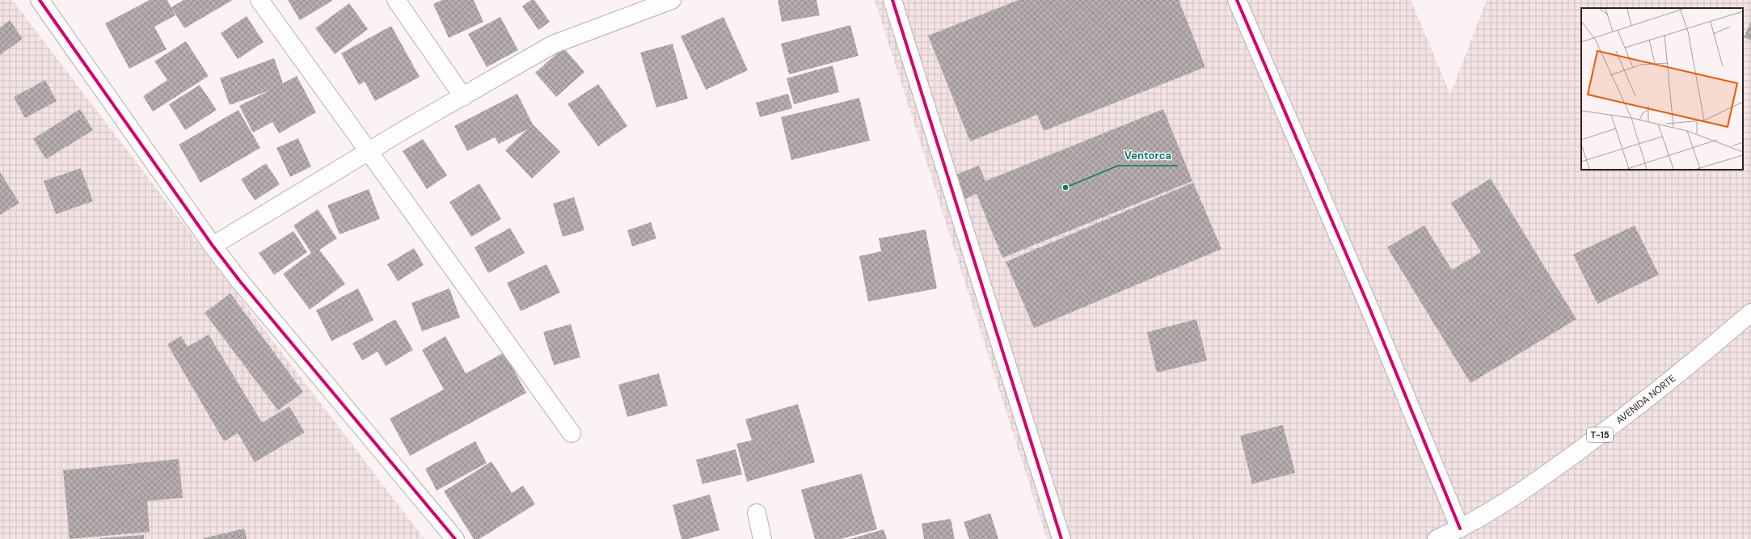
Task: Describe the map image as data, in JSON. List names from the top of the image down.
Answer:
{
  "streets": {
    "main road": ["AVENIDA NORTE", "T-15"]
  },
  "places": ["Ventorca"]
}
